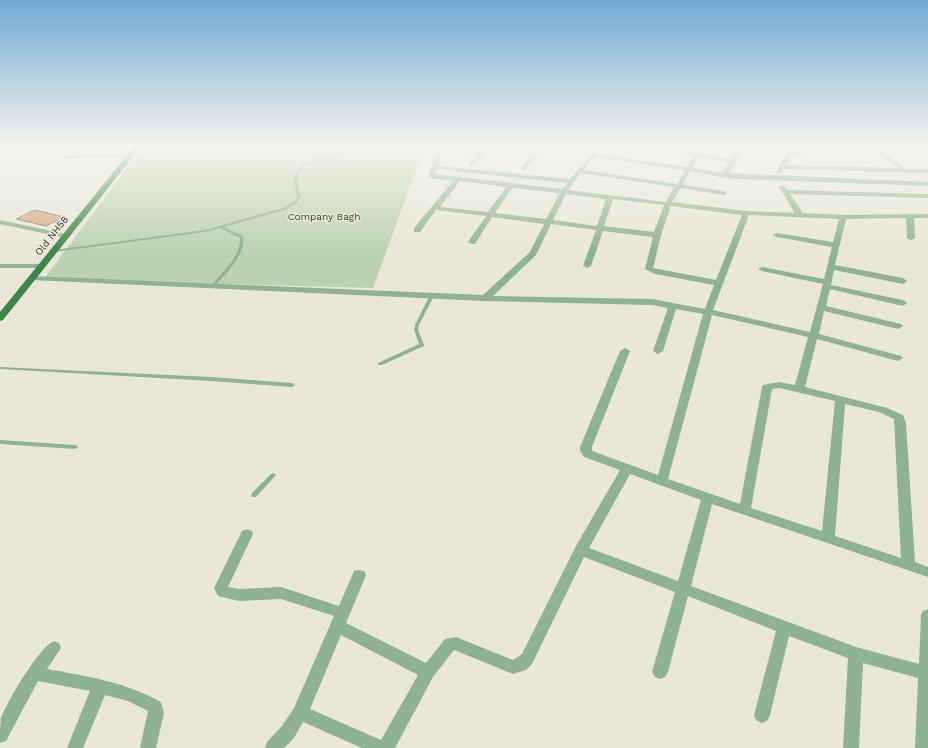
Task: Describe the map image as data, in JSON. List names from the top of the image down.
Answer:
{
  "streets": {
    "main road": ["Old NH58"]
  },
  "parks": ["Company Bagh"]
}
